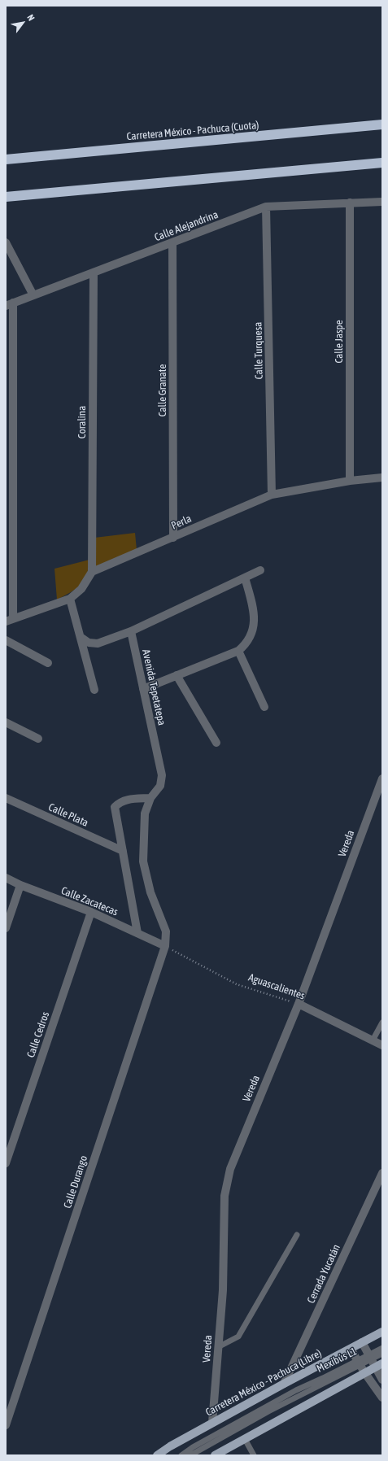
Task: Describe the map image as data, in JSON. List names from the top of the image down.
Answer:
{
  "streets": {
    "highway": ["Carretera México - Pachuca (Cuota)"],
    "main road": ["Carretera México - Pachuca (Libre)"],
    "street": [
      "Calle Alejandrina",
      "Calle Jaspe",
      "Calle Turquesa",
      "Calle Granate",
      "Coralina",
      "Perla",
      "Avenida Tepetatepa",
      "Calle Plata",
      "Vereda",
      "Calle Zacatecas",
      "Aguascalientes",
      "Calle Cedros",
      "Calle Durango",
      "Cerrada Yucatán"
    ],
    "lane": ["Mexibús L1"]
  },
  "crossings": [
    ["Calle Alejandrina", "Calle Jaspe"],
    ["Calle Alejandrina", "Calle Turquesa"],
    ["Calle Alejandrina", "Calle Granate"],
    ["Calle Alejandrina", "Coralina"],
    ["Calle Jaspe", "Perla"],
    ["Calle Turquesa", "Perla"],
    ["Calle Granate", "Perla"],
    ["Coralina", "Perla"],
    ["Avenida Tepetatepa", "Calle Zacatecas"],
    ["Avenida Tepetatepa", "Aguascalientes"],
    ["Avenida Tepetatepa", "Calle Durango"],
    ["Vereda", "Aguascalientes"],
    ["Vereda", "Carretera México - Pachuca (Libre)"],
    ["Calle Zacatecas", "Aguascalientes"],
    ["Calle Zacatecas", "Calle Cedros"],
    ["Calle Zacatecas", "Calle Durango"],
    ["Aguascalientes", "Calle Durango"],
    ["Cerrada Yucatán", "Carretera México - Pachuca (Libre)"]
  ],
  "north": "top right"
}
